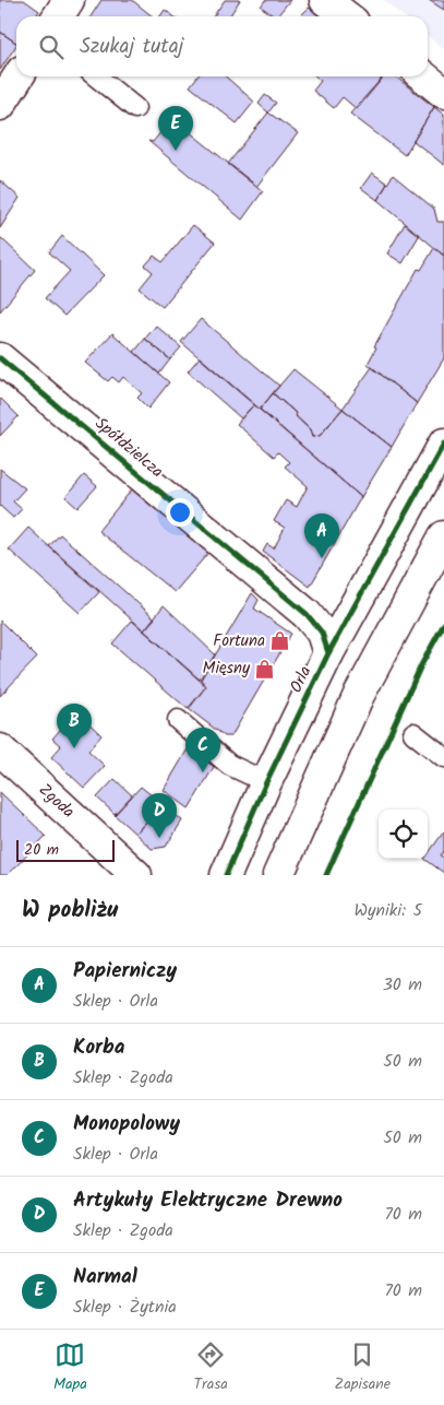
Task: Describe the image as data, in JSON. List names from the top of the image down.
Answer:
{
  "streets": {
    "street": ["Spółdzielcza", "Orla", "Zgoda"]
  },
  "crossings": [
    ["Spółdzielcza", "Orla"]
  ],
  "places": {
    "shop": ["Fortuna", "Mięsny"]
  },
  "scale_bar": "20 m",
  "page": {
    "search": "Szukaj tutaj",
    "pins": [
      "E",
      "A",
      "B",
      "C",
      "D"
    ],
    "scale": "20 m",
    "heading": ["W pobliżu", "Wyniki: 5"],
    "list": [
      {
        "mark": "A",
        "name": "Papierniczy",
        "note": "Sklep · Orla",
        "value": "30 m"
      },
      {
        "mark": "B",
        "name": "Korba",
        "note": "Sklep · Zgoda",
        "value": "50 m"
      },
      {
        "mark": "C",
        "name": "Monopolowy",
        "note": "Sklep · Orla",
        "value": "50 m"
      },
      {
        "mark": "D",
        "name": "Artykuły Elektryczne Drewno",
        "note": "Sklep · Zgoda",
        "value": "70 m"
      },
      {
        "mark": "E",
        "name": "Narmal",
        "note": "Sklep · Żytnia",
        "value": "70 m"
      }
    ],
    "nav": ["Mapa", "Trasa", "Zapisane"]
  }
}
